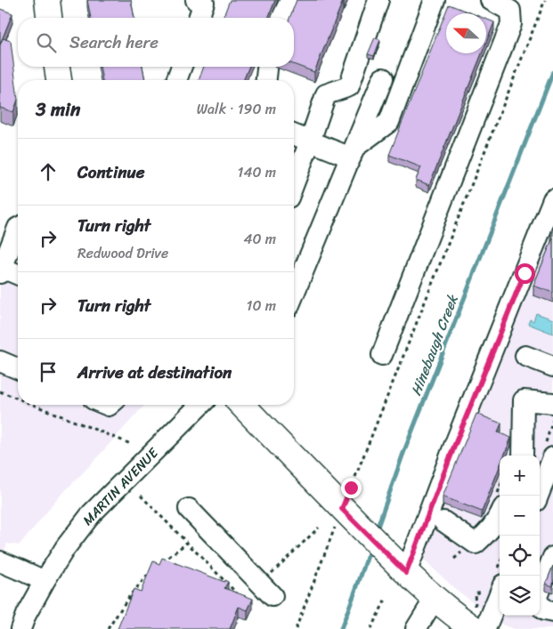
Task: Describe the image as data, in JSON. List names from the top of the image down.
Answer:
{
  "streets": {
    "street": ["MARTIN AVENUE"]
  },
  "water": ["Hinebaugh Creek"],
  "north": "left",
  "page": {
    "search": "Search here",
    "heading": ["3 min", "Walk · 190 m"],
    "list": [
      ["Continue", "140 m"],
      ["Turn right", "Redwood Drive", "40 m"],
      ["Turn right", "10 m"],
      "Arrive at destination"
    ],
    "map_buttons": ["+", "−"]
  }
}
